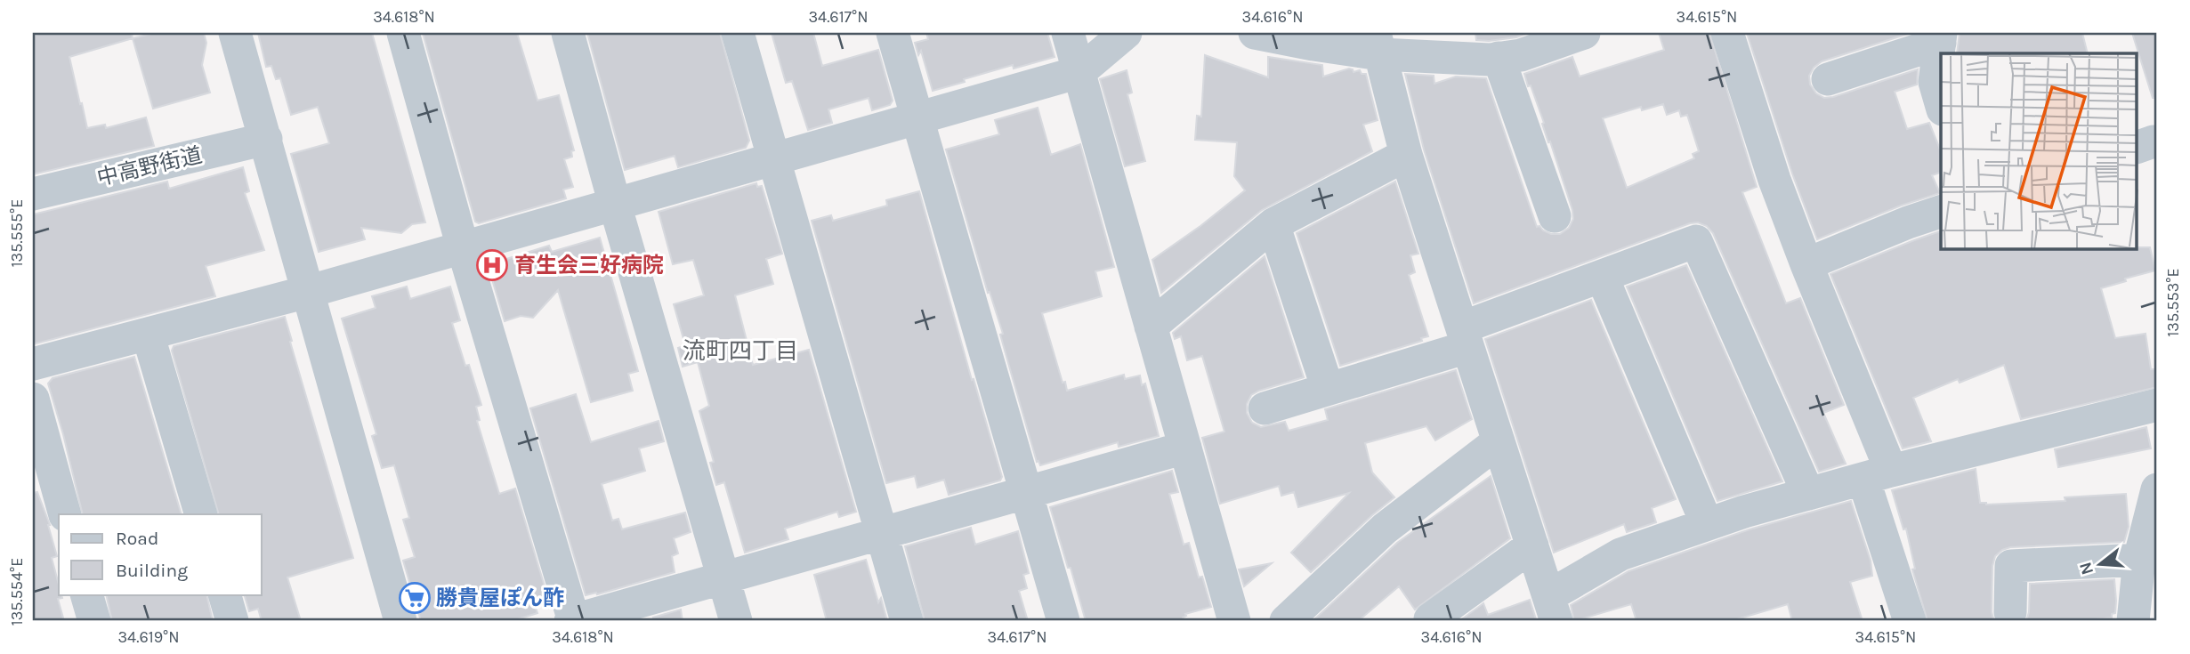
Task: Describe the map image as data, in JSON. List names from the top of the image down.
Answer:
{
  "streets": {
    "street": ["中高野街道"]
  },
  "districts": ["流町四丁目"],
  "places": {
    "hospital": ["育生会三好病院"],
    "supermarket": ["勝貴屋ぽん酢"]
  },
  "legend": ["Road", "Building"],
  "north": "left",
  "coordinates": [
    "34.618°N",
    "34.617°N",
    "34.616°N",
    "34.615°N",
    "135.555°E",
    "135.553°E",
    "135.554°E",
    "34.619°N"
  ]
}
